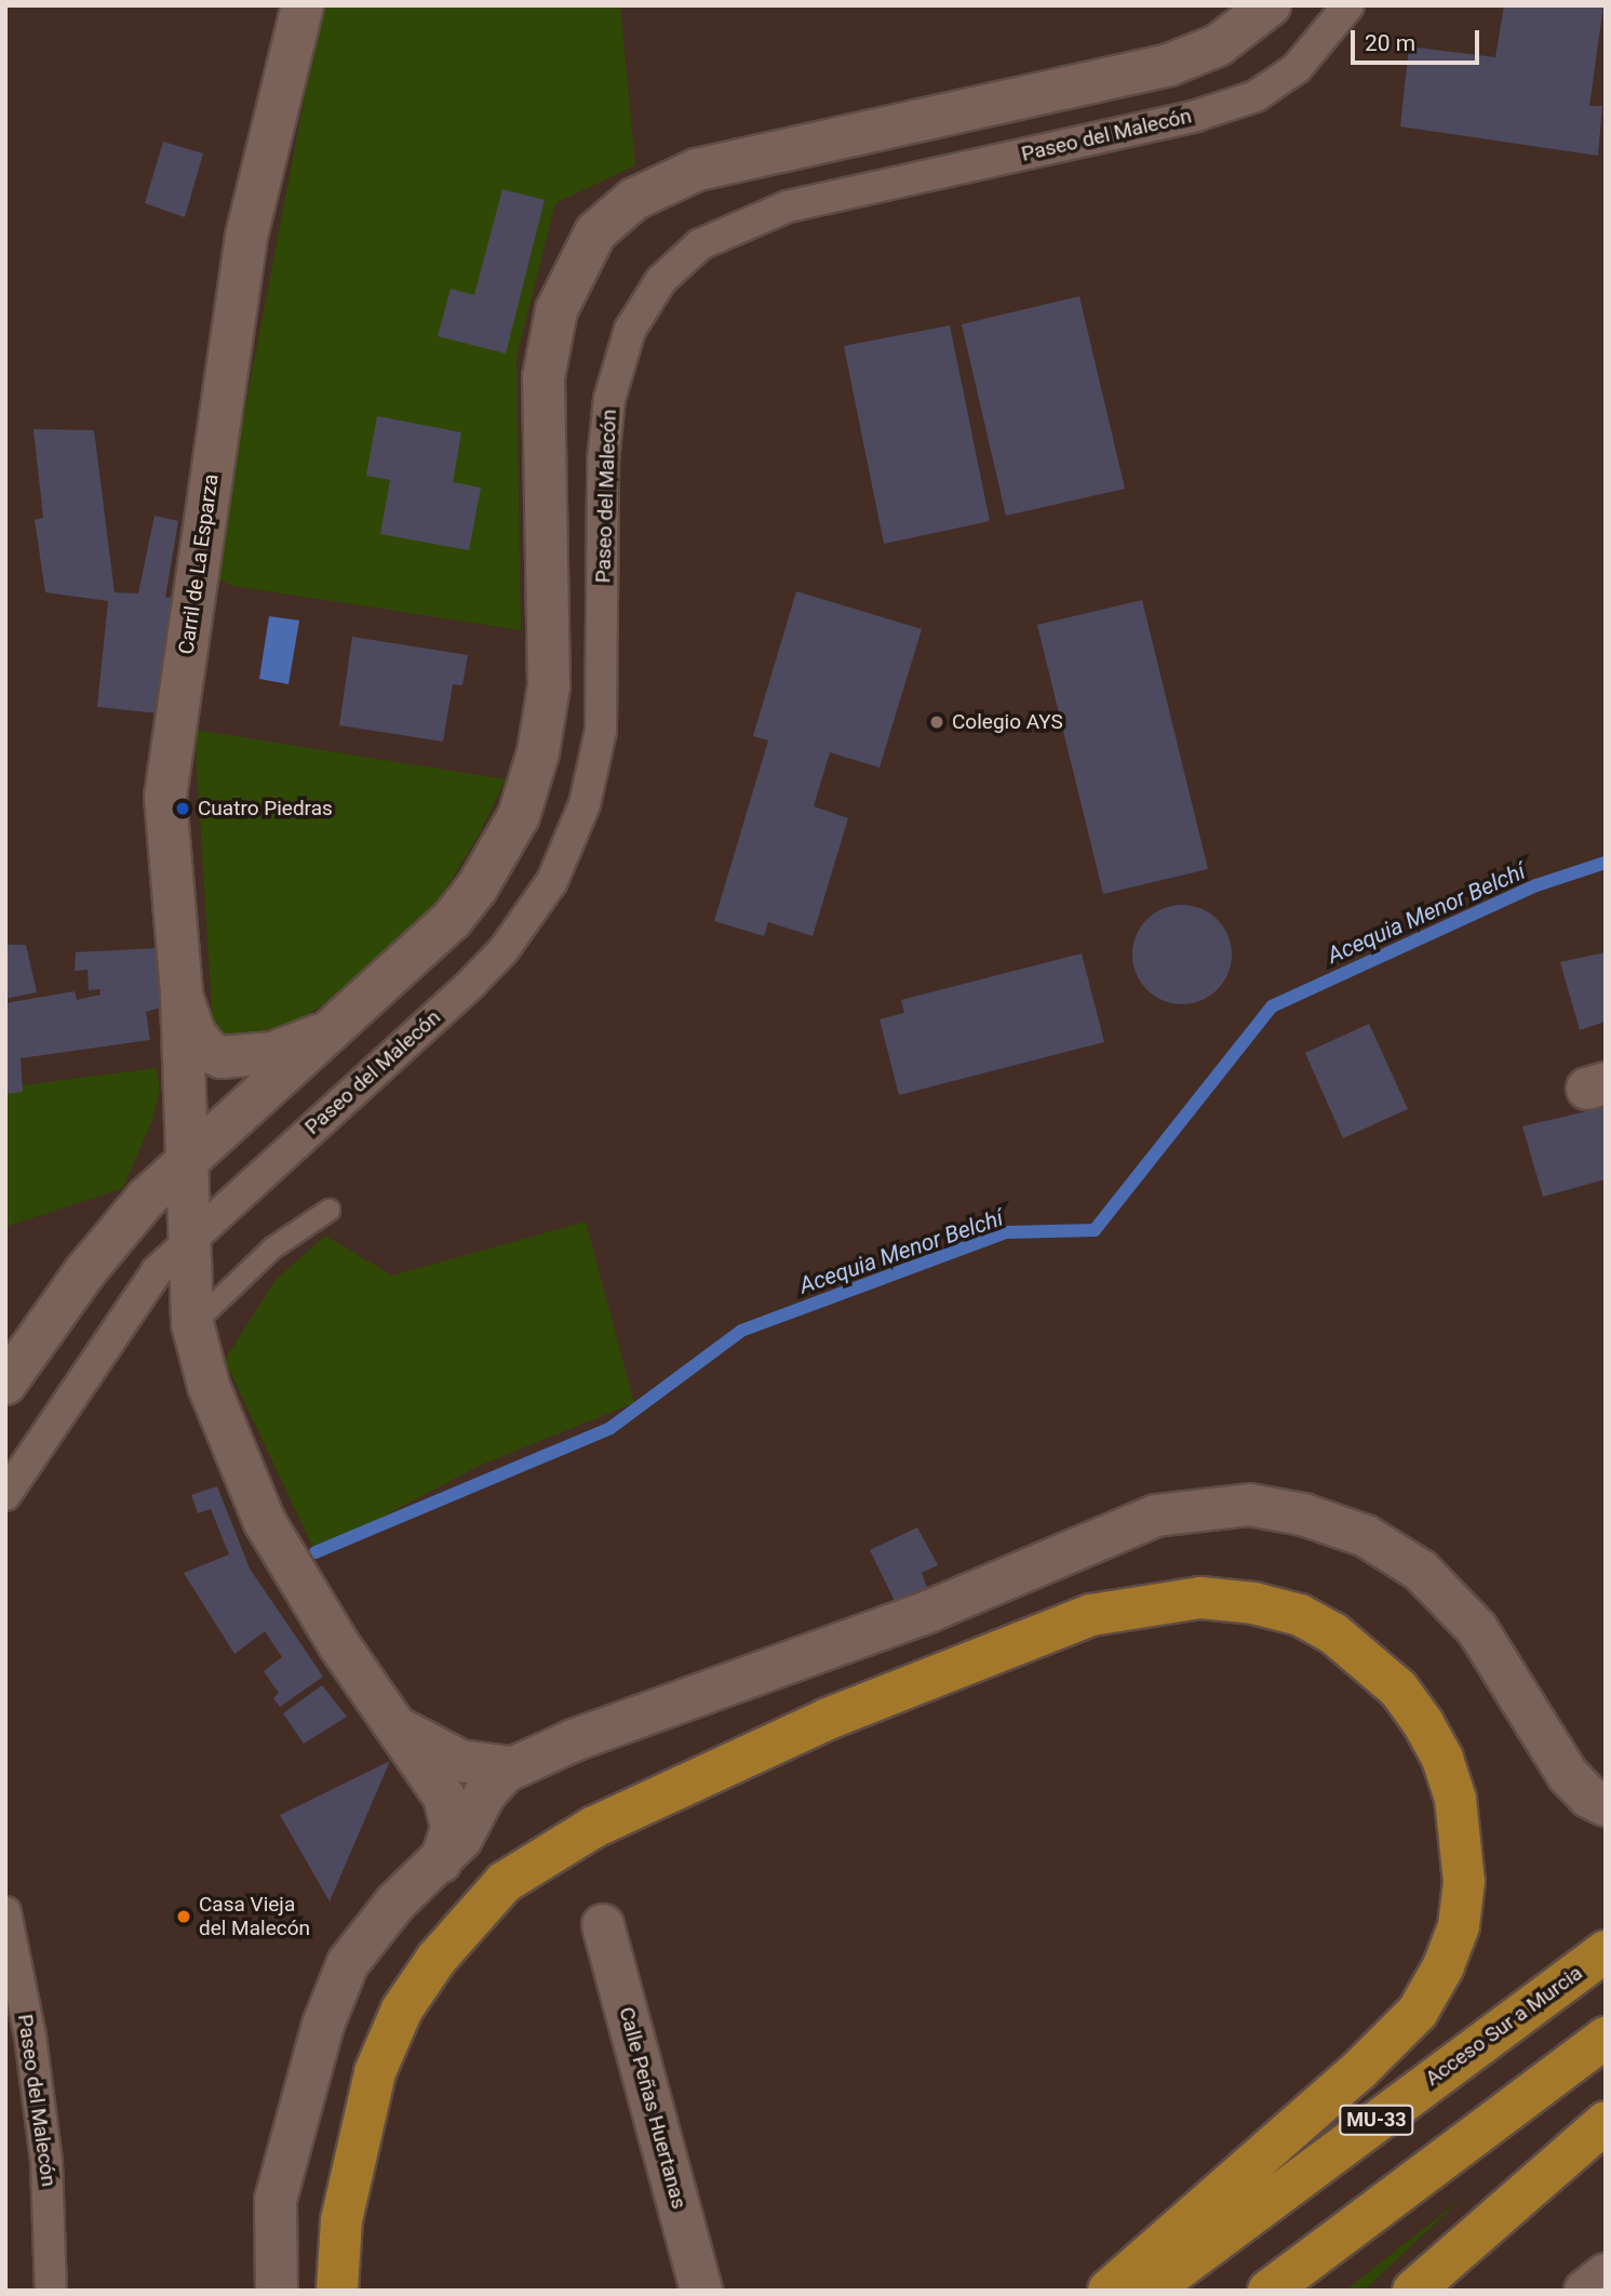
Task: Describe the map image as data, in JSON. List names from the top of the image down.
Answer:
{
  "streets": {
    "highway": ["Acceso Sur a Murcia", "MU-33"],
    "street": ["Paseo del Malecón", "Carril de La Esparza", "Calle Peñas Huertanas"]
  },
  "crossings": [
    ["Paseo del Malecón", "Carril de La Esparza"]
  ],
  "water": ["Acequia Menor Belchí"],
  "places": ["Colegio AYS", "Cuatro Piedras", "Casa Vieja del Malecón"],
  "scale_bar": "20 m"
}
